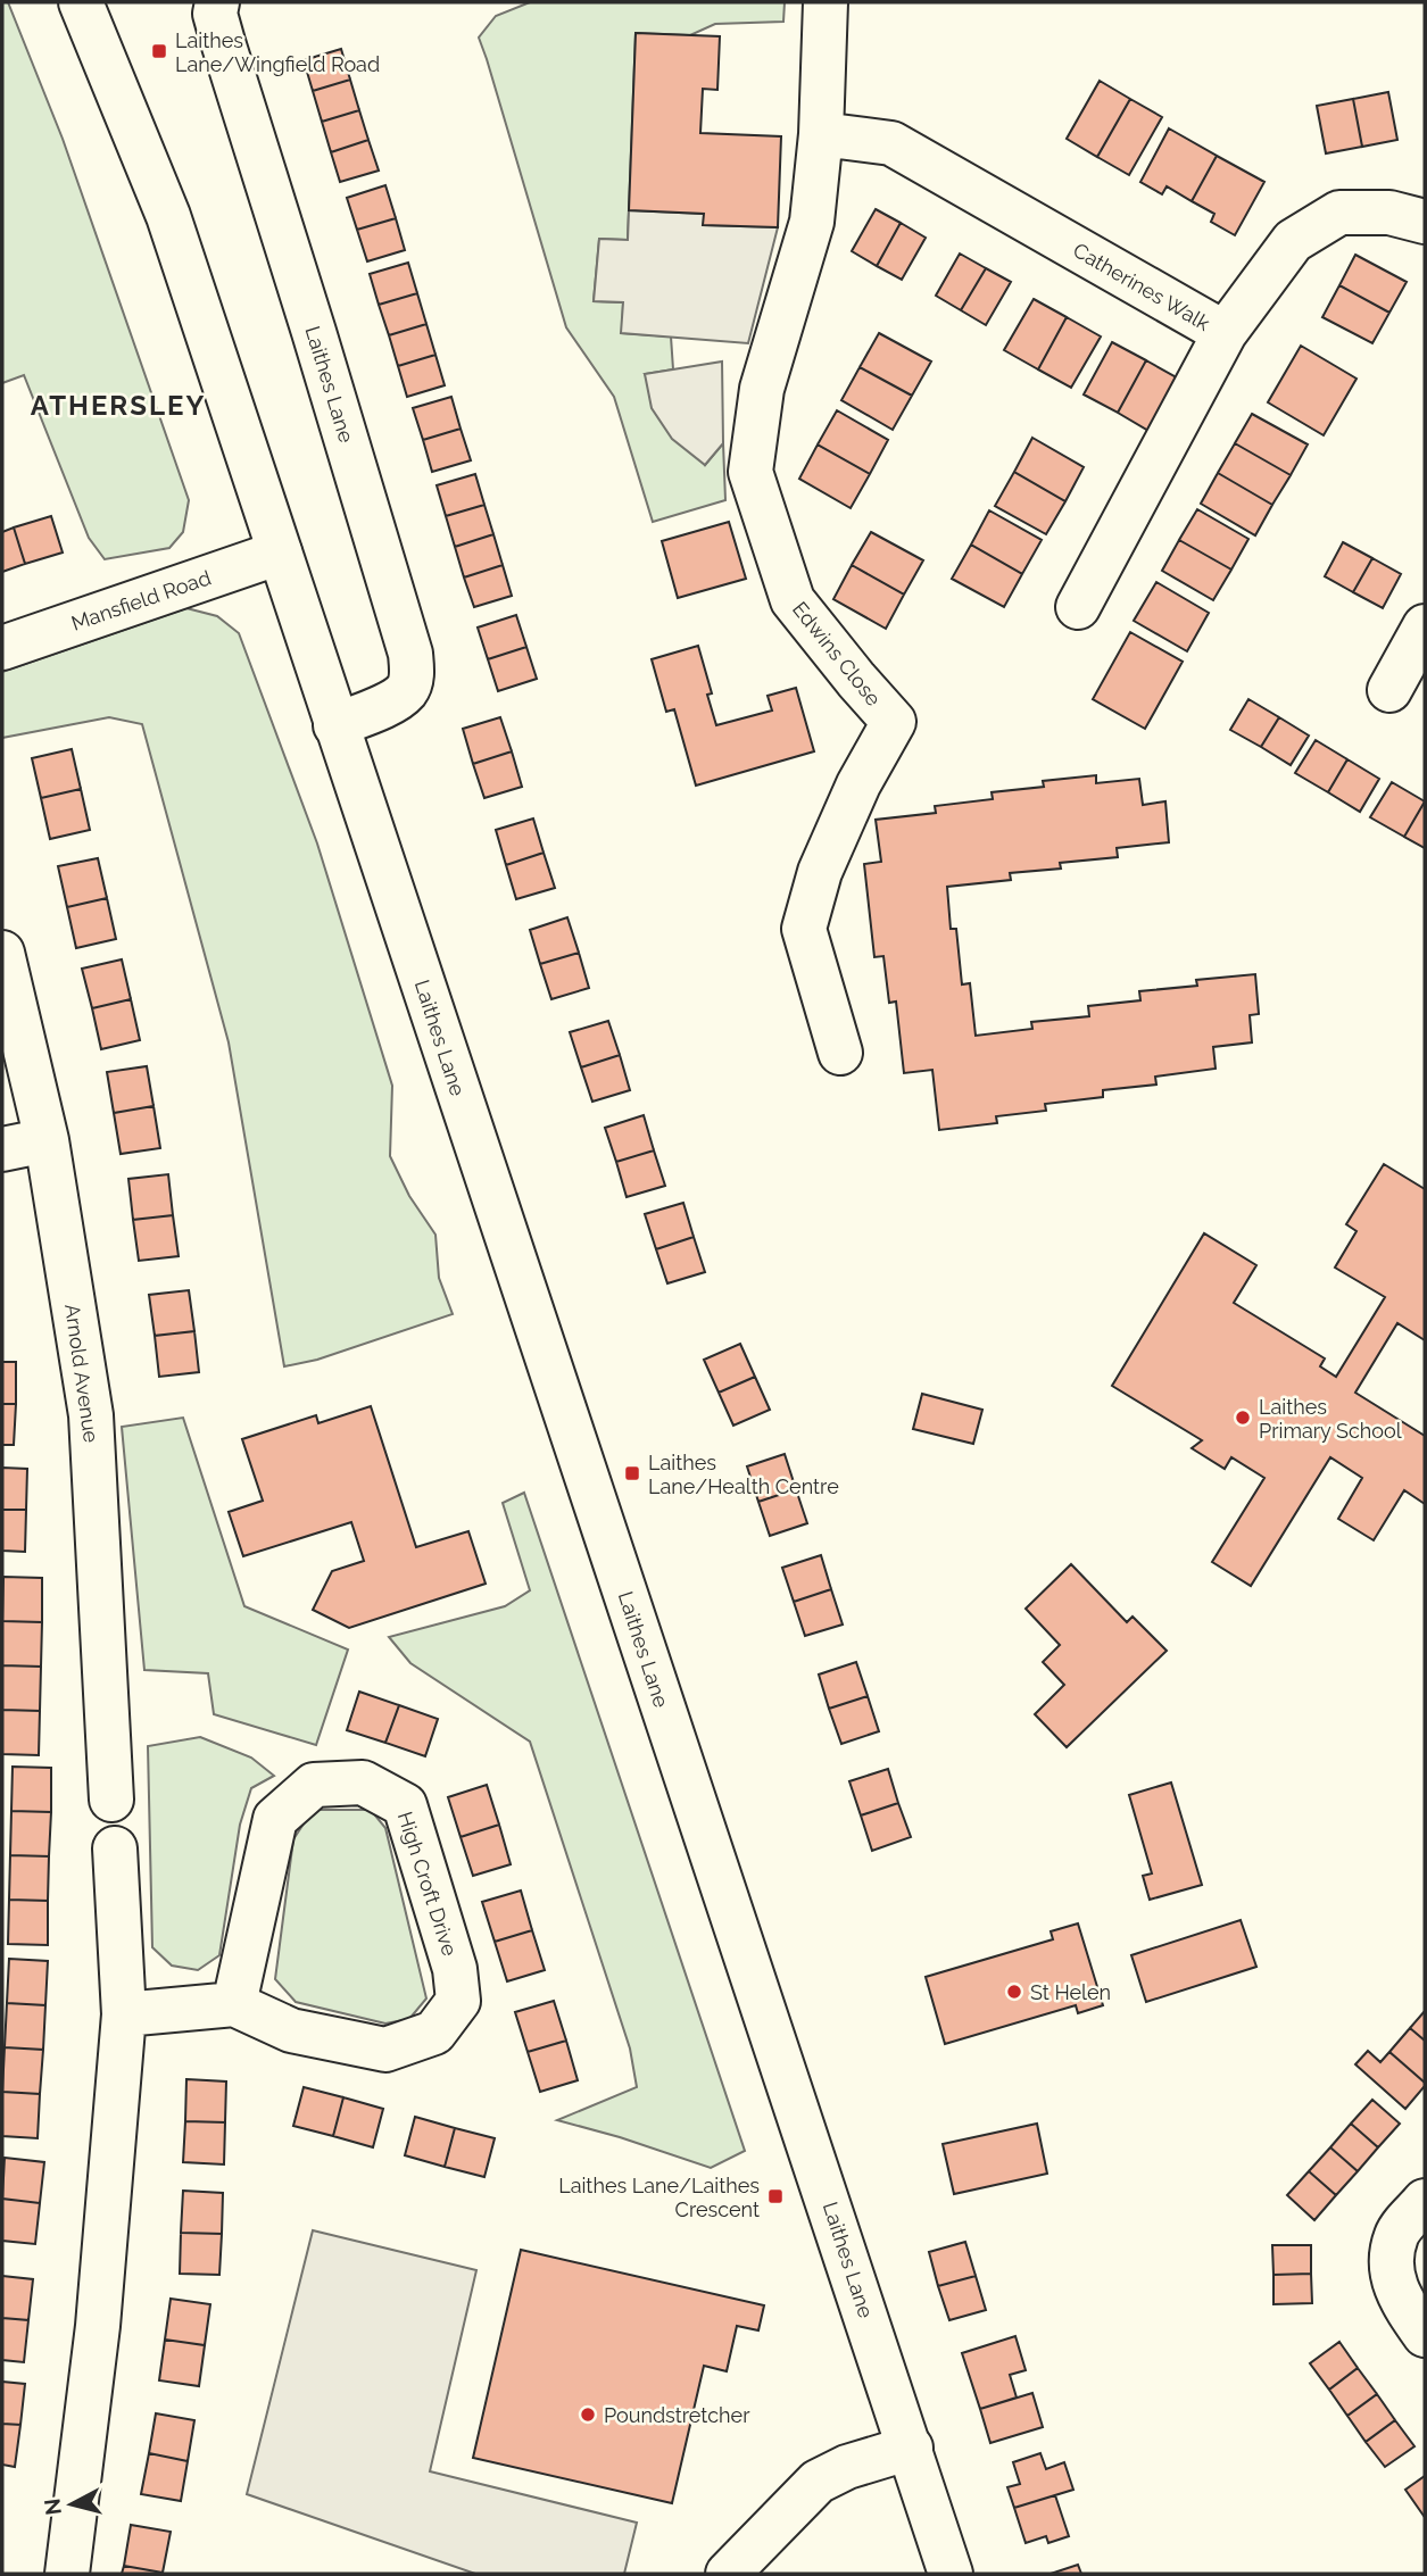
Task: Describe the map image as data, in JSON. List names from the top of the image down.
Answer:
{
  "streets": {
    "street": [
      "Catherines Walk",
      "Laithes Lane",
      "Mansfield Road",
      "Edwins Close",
      "Arnold Avenue",
      "High Croft Drive"
    ]
  },
  "crossings": [
    ["Catherines Walk", "Edwins Close"],
    ["Laithes Lane", "Mansfield Road"]
  ],
  "districts": ["ATHERSLEY"],
  "places": {
    "transit": ["Laithes Lane/Wingfield Road", "Laithes Lane/Health Centre", "Laithes Lane/Laithes Crescent"],
    "other": ["Laithes Primary School", "St Helen", "Poundstretcher"]
  },
  "north": "left"
}
